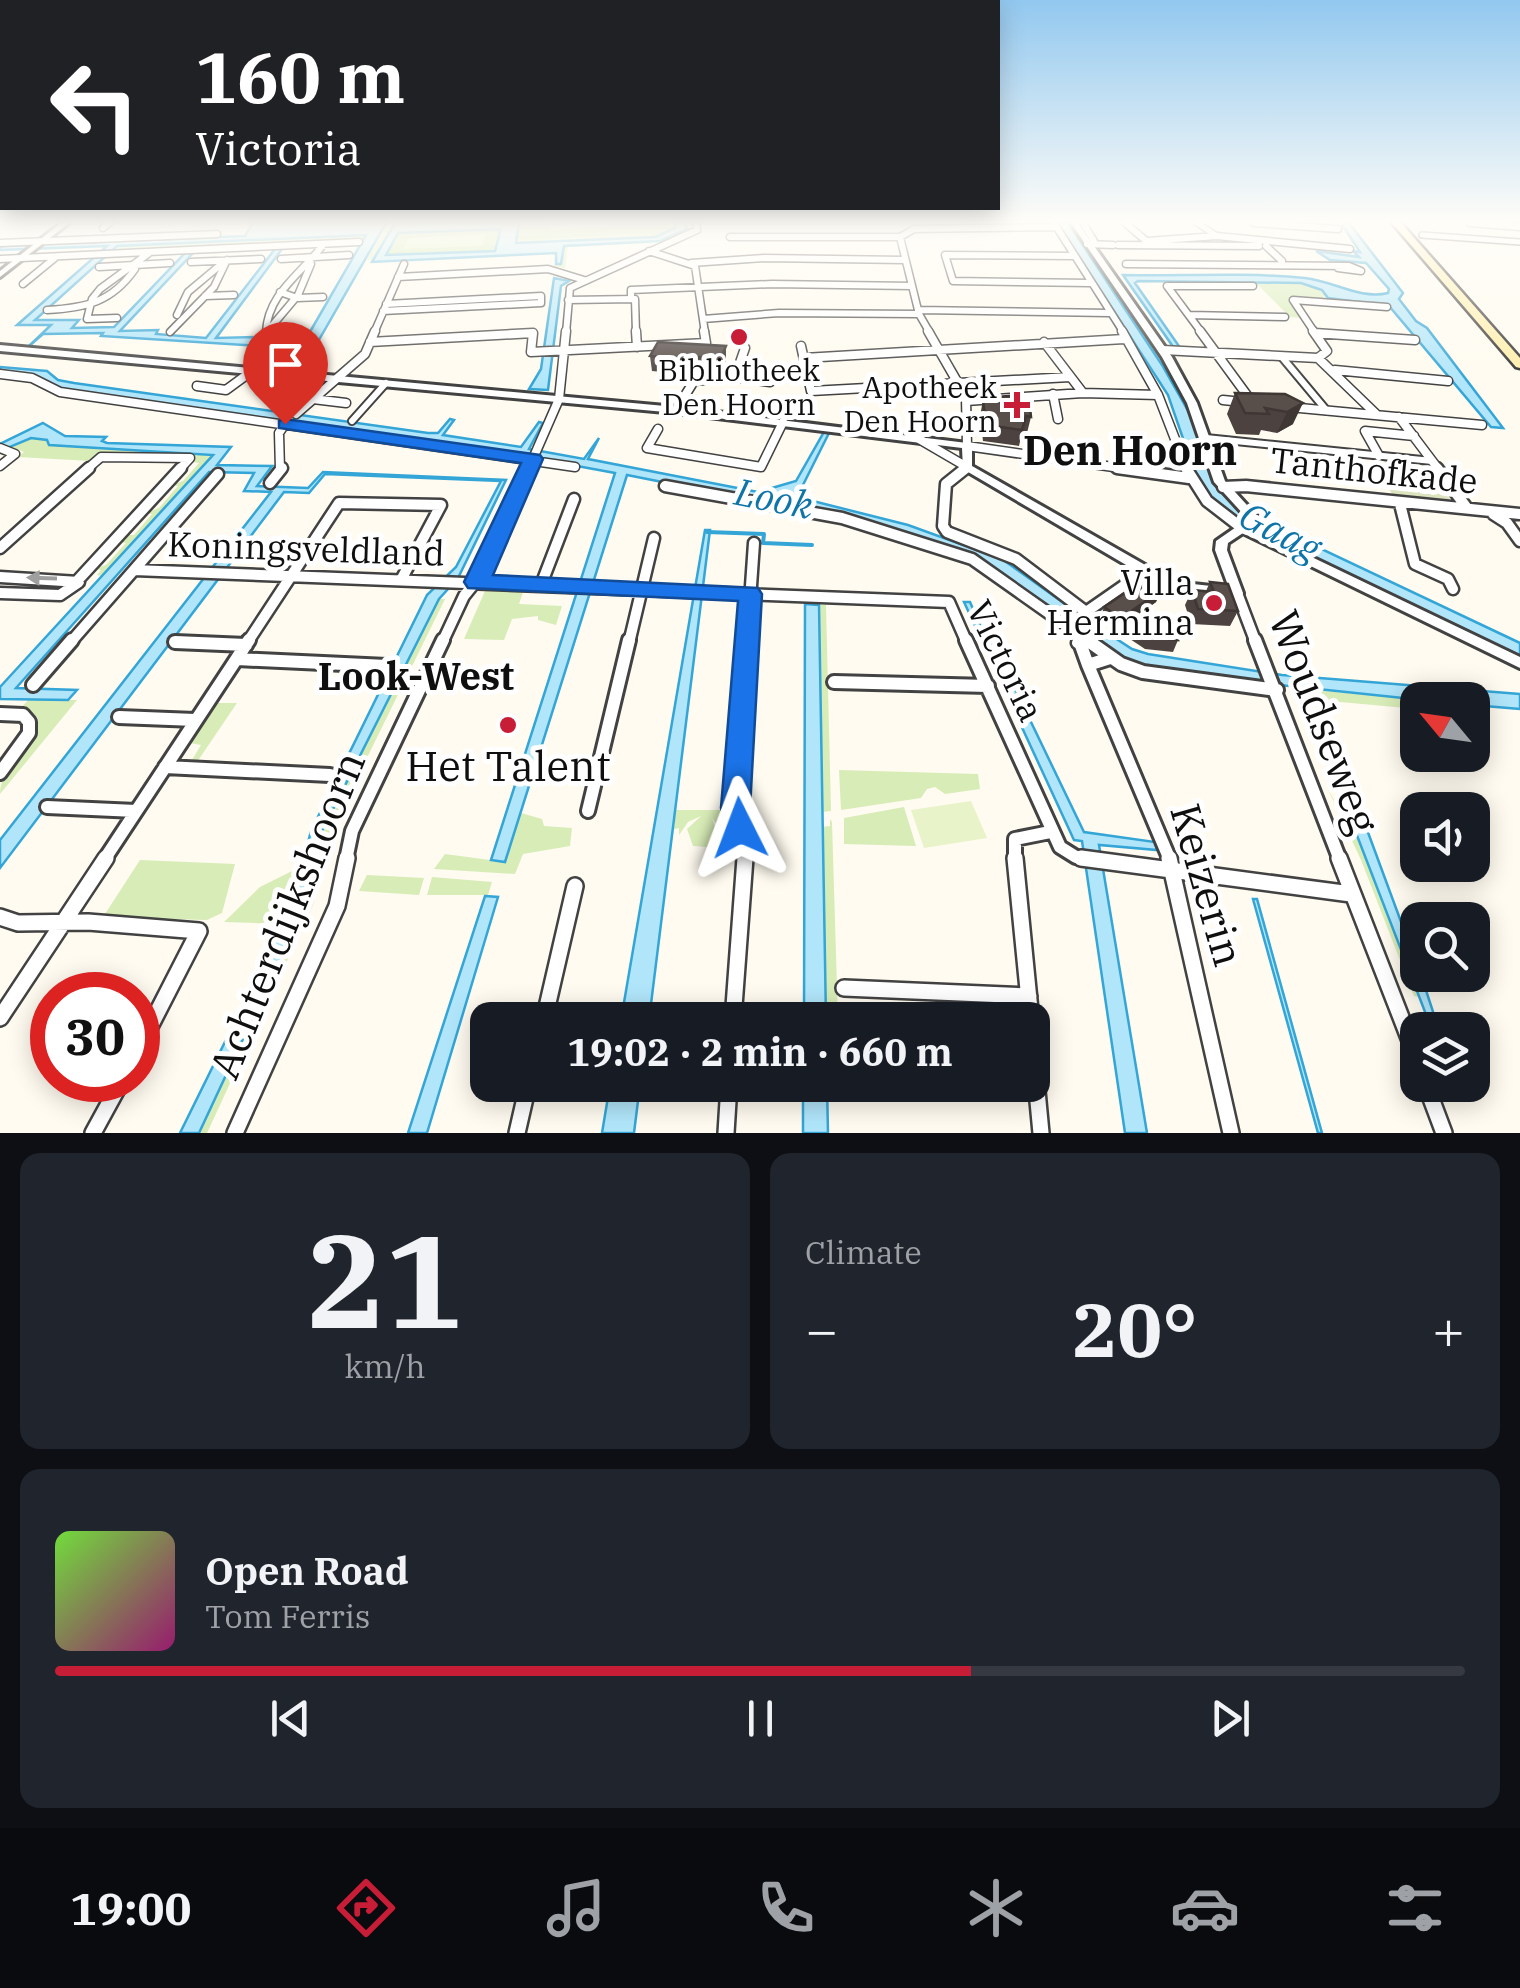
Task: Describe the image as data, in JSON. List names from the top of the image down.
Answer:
{
  "streets": {
    "street": [
      "Tanthofkade",
      "Koningsveldland",
      "Victoria",
      "Woudseweg",
      "Keizerin",
      "Achterdijkshoorn"
    ]
  },
  "crossings": [
    ["Koningsveldland", "Victoria"],
    ["Koningsveldland", "Achterdijkshoorn"],
    ["Victoria", "Woudseweg"],
    ["Victoria", "Keizerin"],
    ["Victoria", "Achterdijkshoorn"]
  ],
  "districts": ["Den Hoorn", "Look-West"],
  "water": ["Look", "Gaag"],
  "places": {
    "other": ["Bibliotheek Den Hoorn", "Villa Hermina", "Het Talent"],
    "health": ["Apotheek Den Hoorn"]
  },
  "north": "top left",
  "page": {
    "turn": ["160 m", "Victoria"],
    "limit": "30",
    "trip": "19:02 · 2 min · 660 m",
    "tile": [
      ["21", "km/h"],
      "Climate"
    ],
    "heat": ["−", "20°", "+"],
    "song": ["Open Road", "Tom Ferris"],
    "tabs": "19:00"
  }
}
